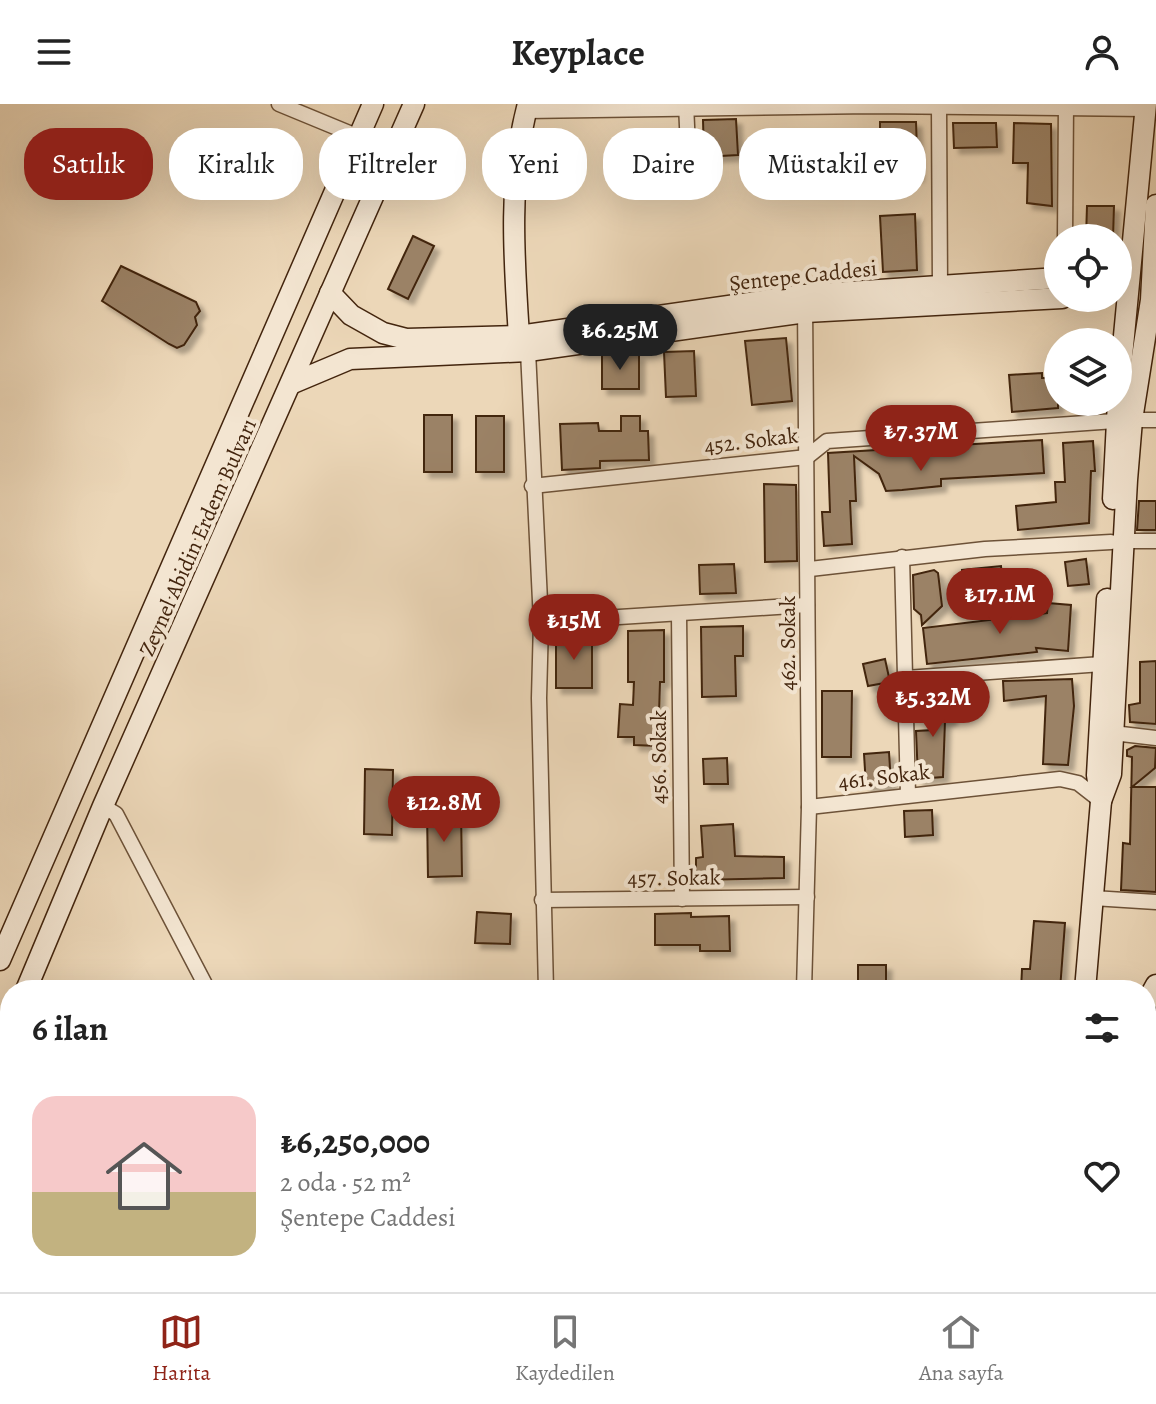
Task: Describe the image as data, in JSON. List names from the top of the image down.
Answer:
{
  "streets": {
    "street": [
      "Şentepe Caddesi",
      "452. Sokak",
      "Zeynel Abidin Erdem Bulvarı",
      "462. Sokak",
      "456. Sokak",
      "461. Sokak",
      "457. Sokak"
    ]
  },
  "crossings": [
    ["Şentepe Caddesi", "Zeynel Abidin Erdem Bulvarı"],
    ["Şentepe Caddesi", "462. Sokak"],
    ["452. Sokak", "462. Sokak"],
    ["462. Sokak", "461. Sokak"],
    ["462. Sokak", "457. Sokak"],
    ["456. Sokak", "457. Sokak"]
  ],
  "page": {
    "header": "Keyplace",
    "chip": [
      "Satılık",
      "Kiralık",
      "Filtreler",
      "Yeni",
      "Daire",
      "Müstakil ev"
    ],
    "price": [
      "₺6.25M",
      "₺7.37M",
      "₺17.1M",
      "₺15M",
      "₺5.32M",
      "₺12.8M"
    ],
    "heading": "6 ilan",
    "list": [
      {
        "name": "₺6,250,000",
        "note": "2 oda · 52 m² · Şentepe Caddesi"
      }
    ],
    "tabs": ["Harita", "Kaydedilen", "Ana sayfa"]
  }
}
